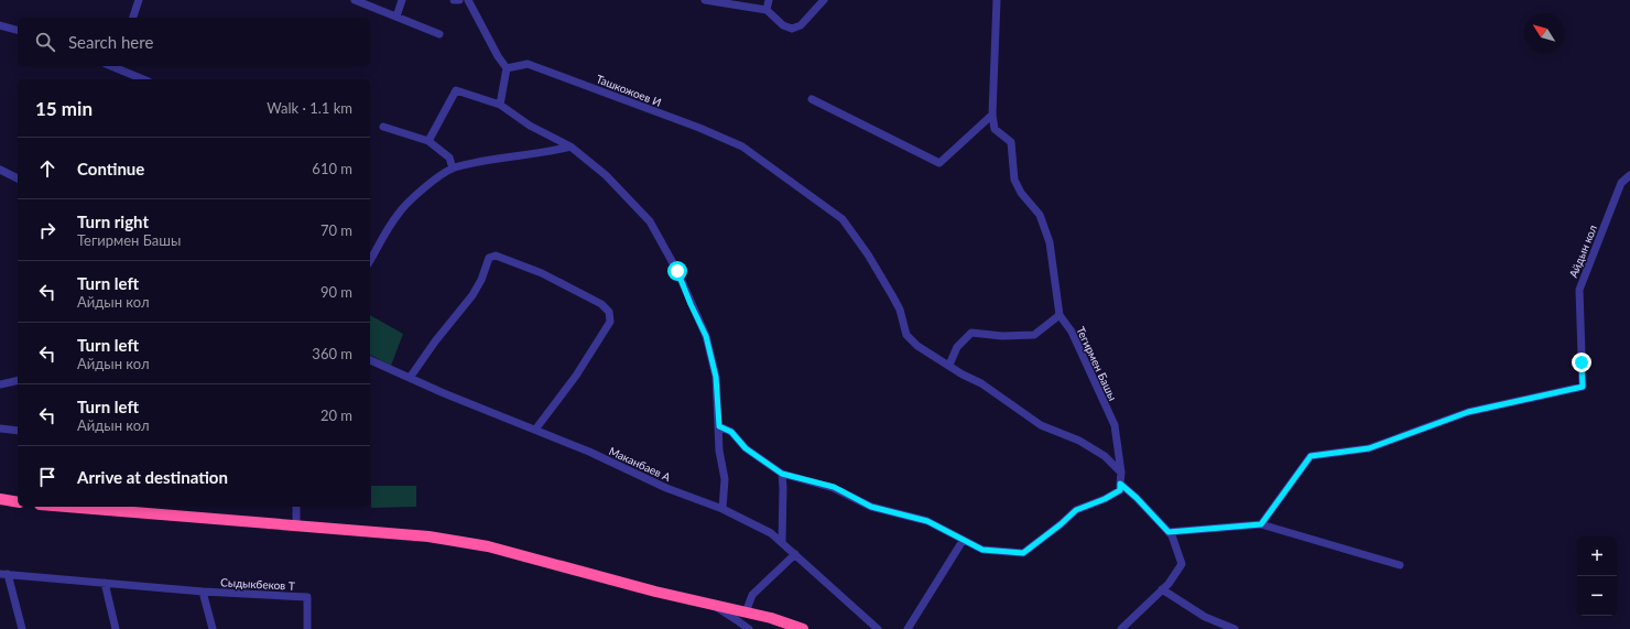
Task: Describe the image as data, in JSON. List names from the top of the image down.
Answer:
{
  "streets": {
    "street": [
      "Ташкожоев И",
      "Айдын кол",
      "Тегирмен Башы",
      "Маканбаев А",
      "Сыдыкбеков Т"
    ]
  },
  "crossings": [
    ["Ташкожоев И", "Тегирмен Башы"]
  ],
  "north": "top left",
  "page": {
    "search": "Search here",
    "heading": ["15 min", "Walk · 1.1 km"],
    "list": [
      ["Continue", "610 m"],
      ["Turn right", "Тегирмен Башы", "70 m"],
      ["Turn left", "Айдын кол", "90 m"],
      ["Turn left", "Айдын кол", "360 m"],
      ["Turn left", "Айдын кол", "20 m"],
      "Arrive at destination"
    ],
    "map_buttons": ["+", "−"]
  }
}
